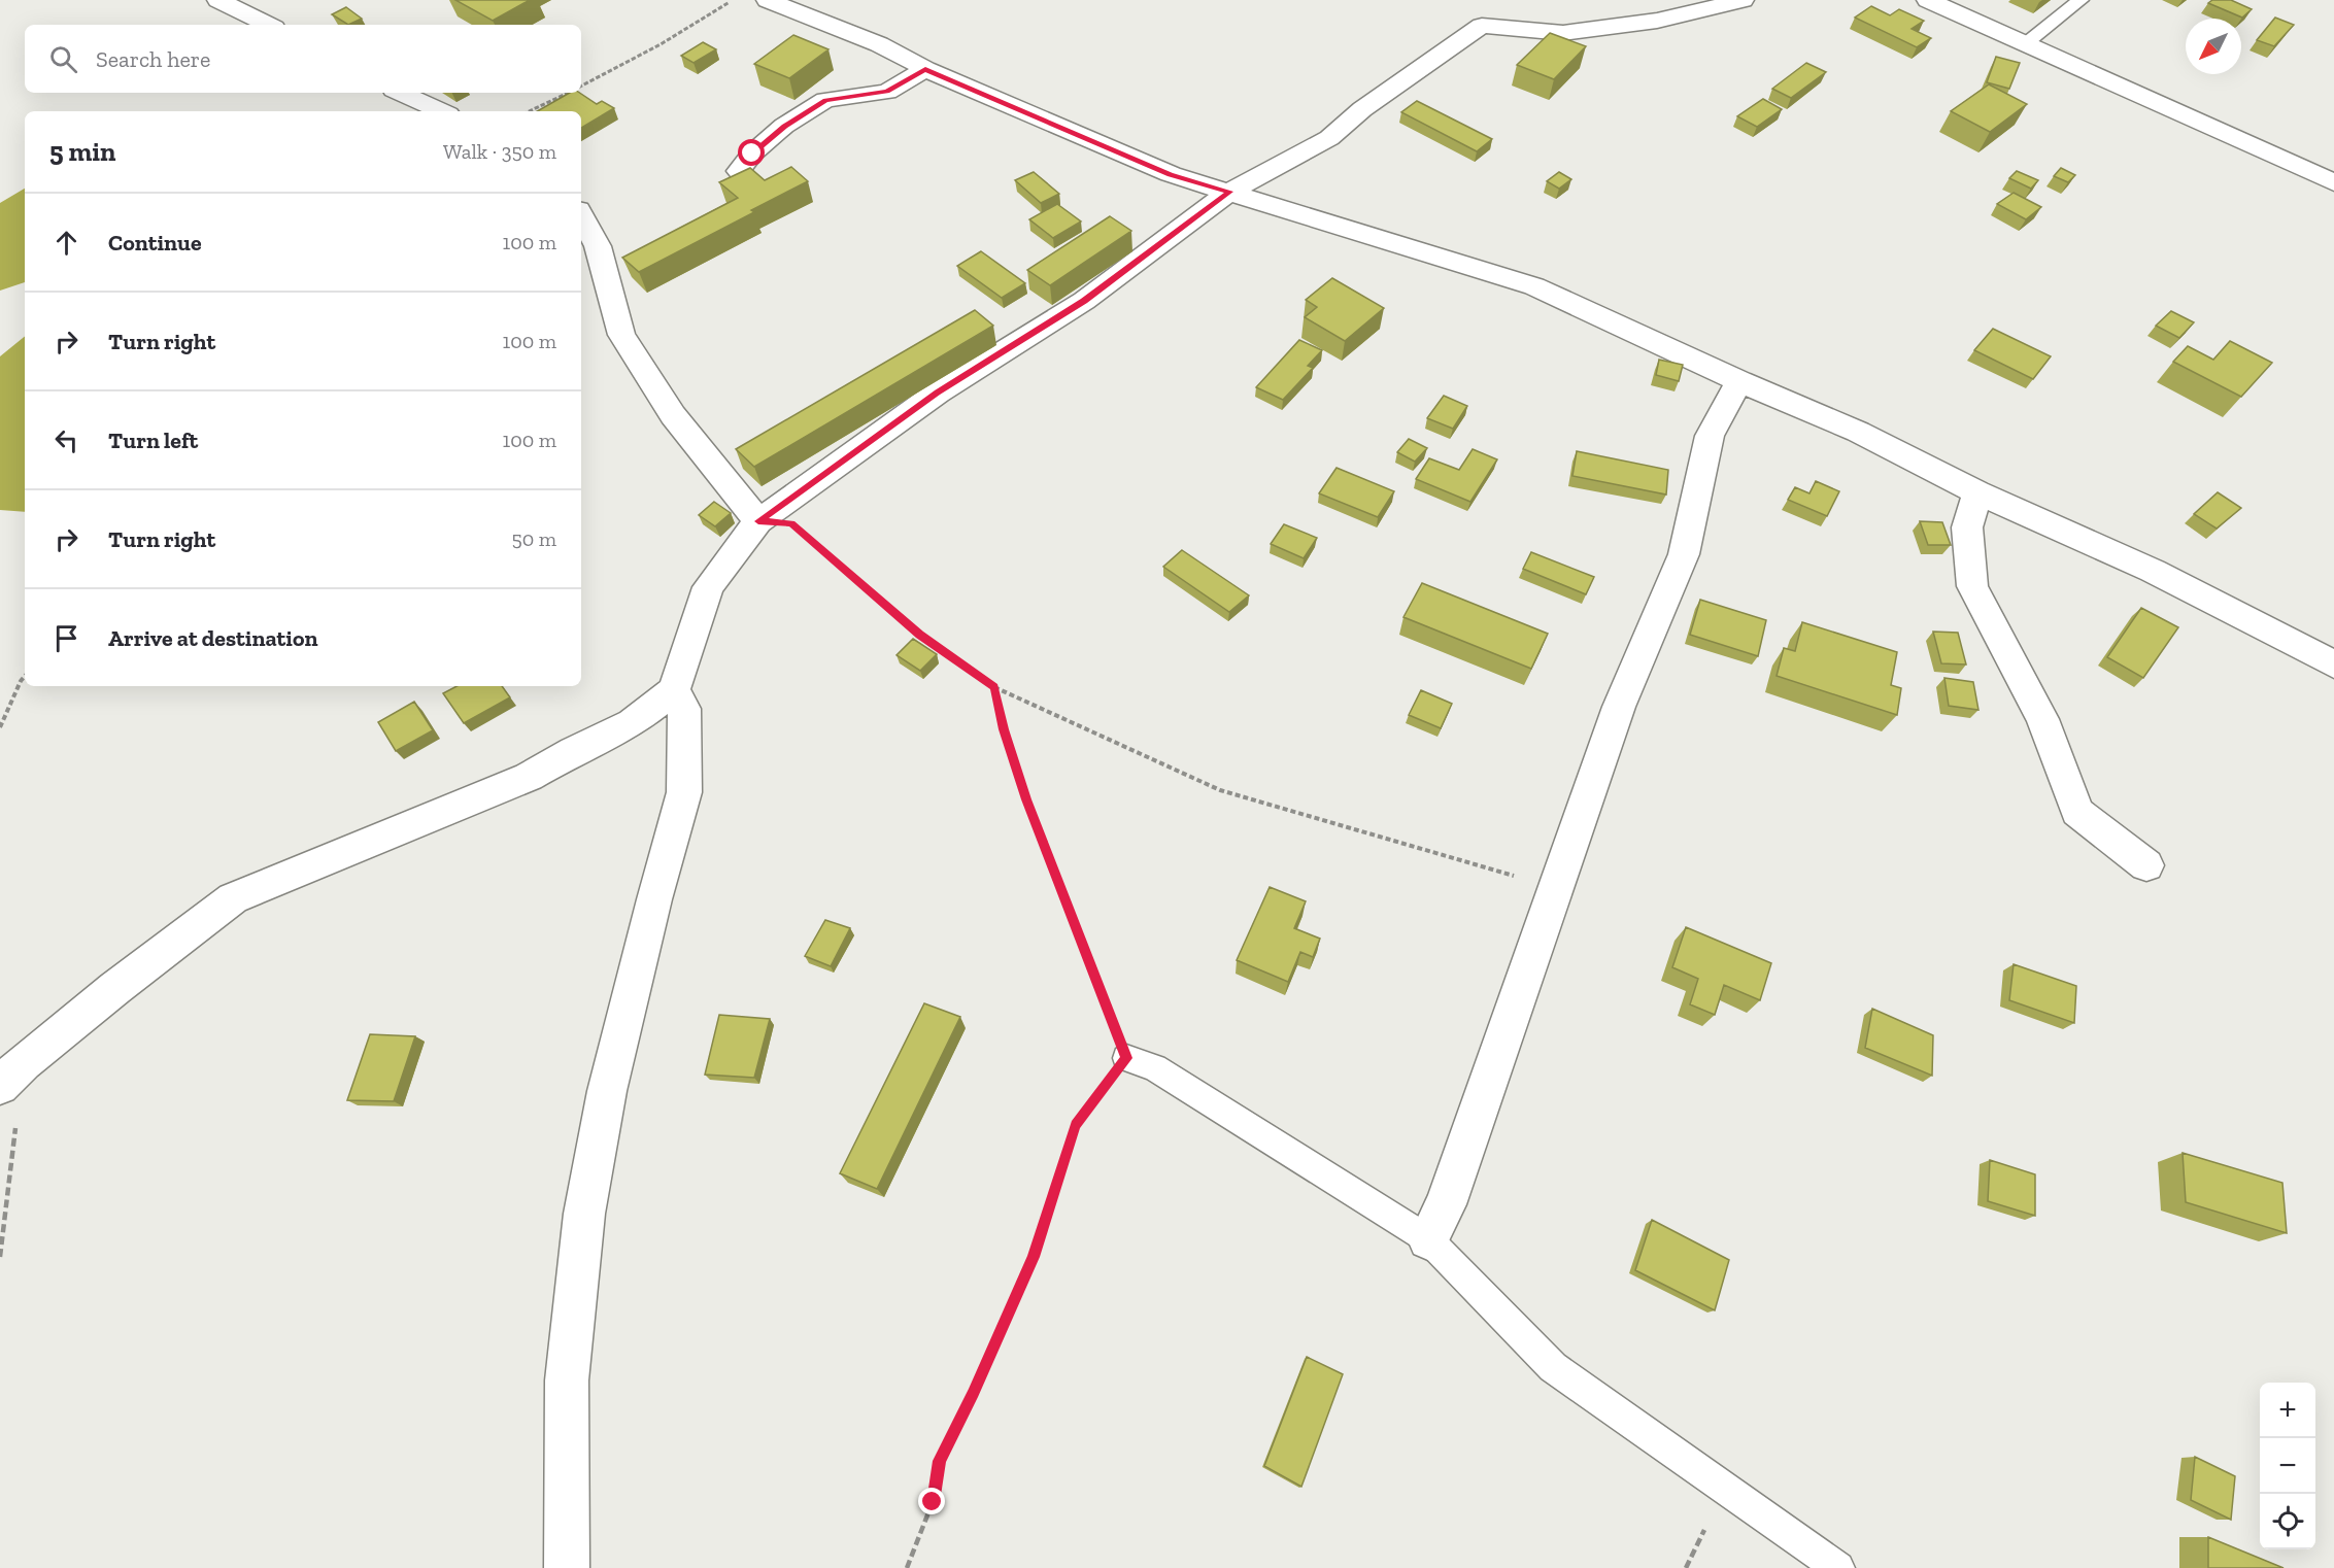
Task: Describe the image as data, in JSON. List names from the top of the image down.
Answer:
{
  "north": "bottom left",
  "page": {
    "search": "Search here",
    "heading": ["5 min", "Walk · 350 m"],
    "list": [
      ["Continue", "100 m"],
      ["Turn right", "100 m"],
      ["Turn left", "100 m"],
      ["Turn right", "50 m"],
      "Arrive at destination"
    ],
    "map_buttons": ["+", "−"]
  }
}
